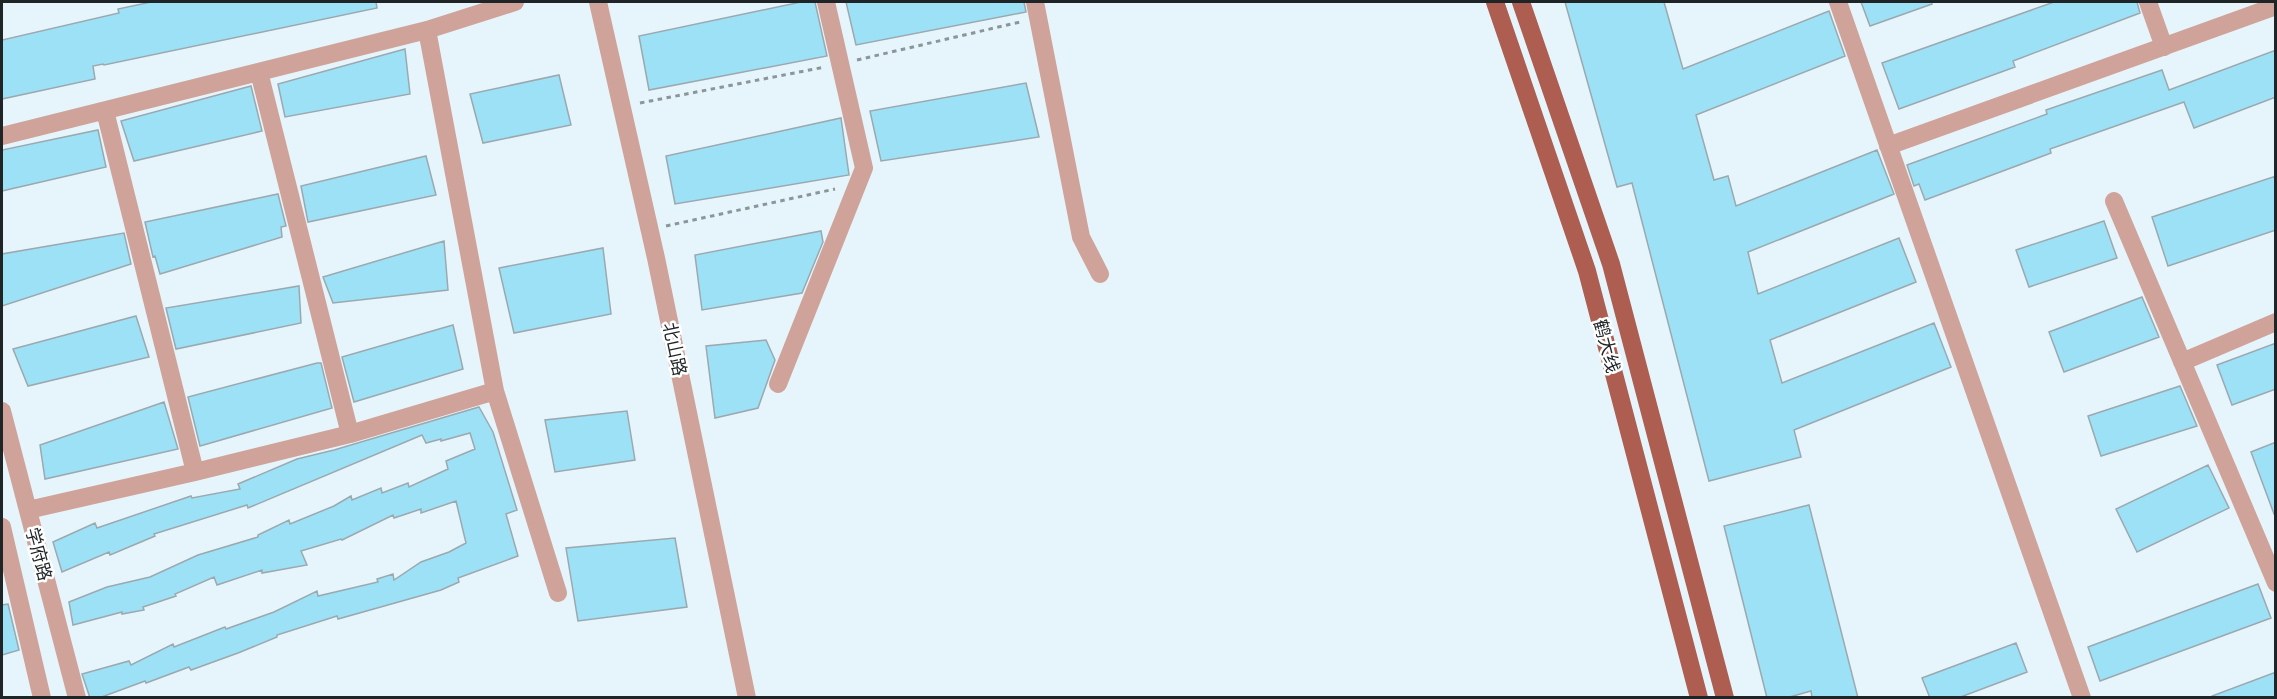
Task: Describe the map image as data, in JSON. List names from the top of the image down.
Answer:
{
  "streets": {
    "main road": ["鹤大线"],
    "street": ["北山路", "学府路"]
  }
}
